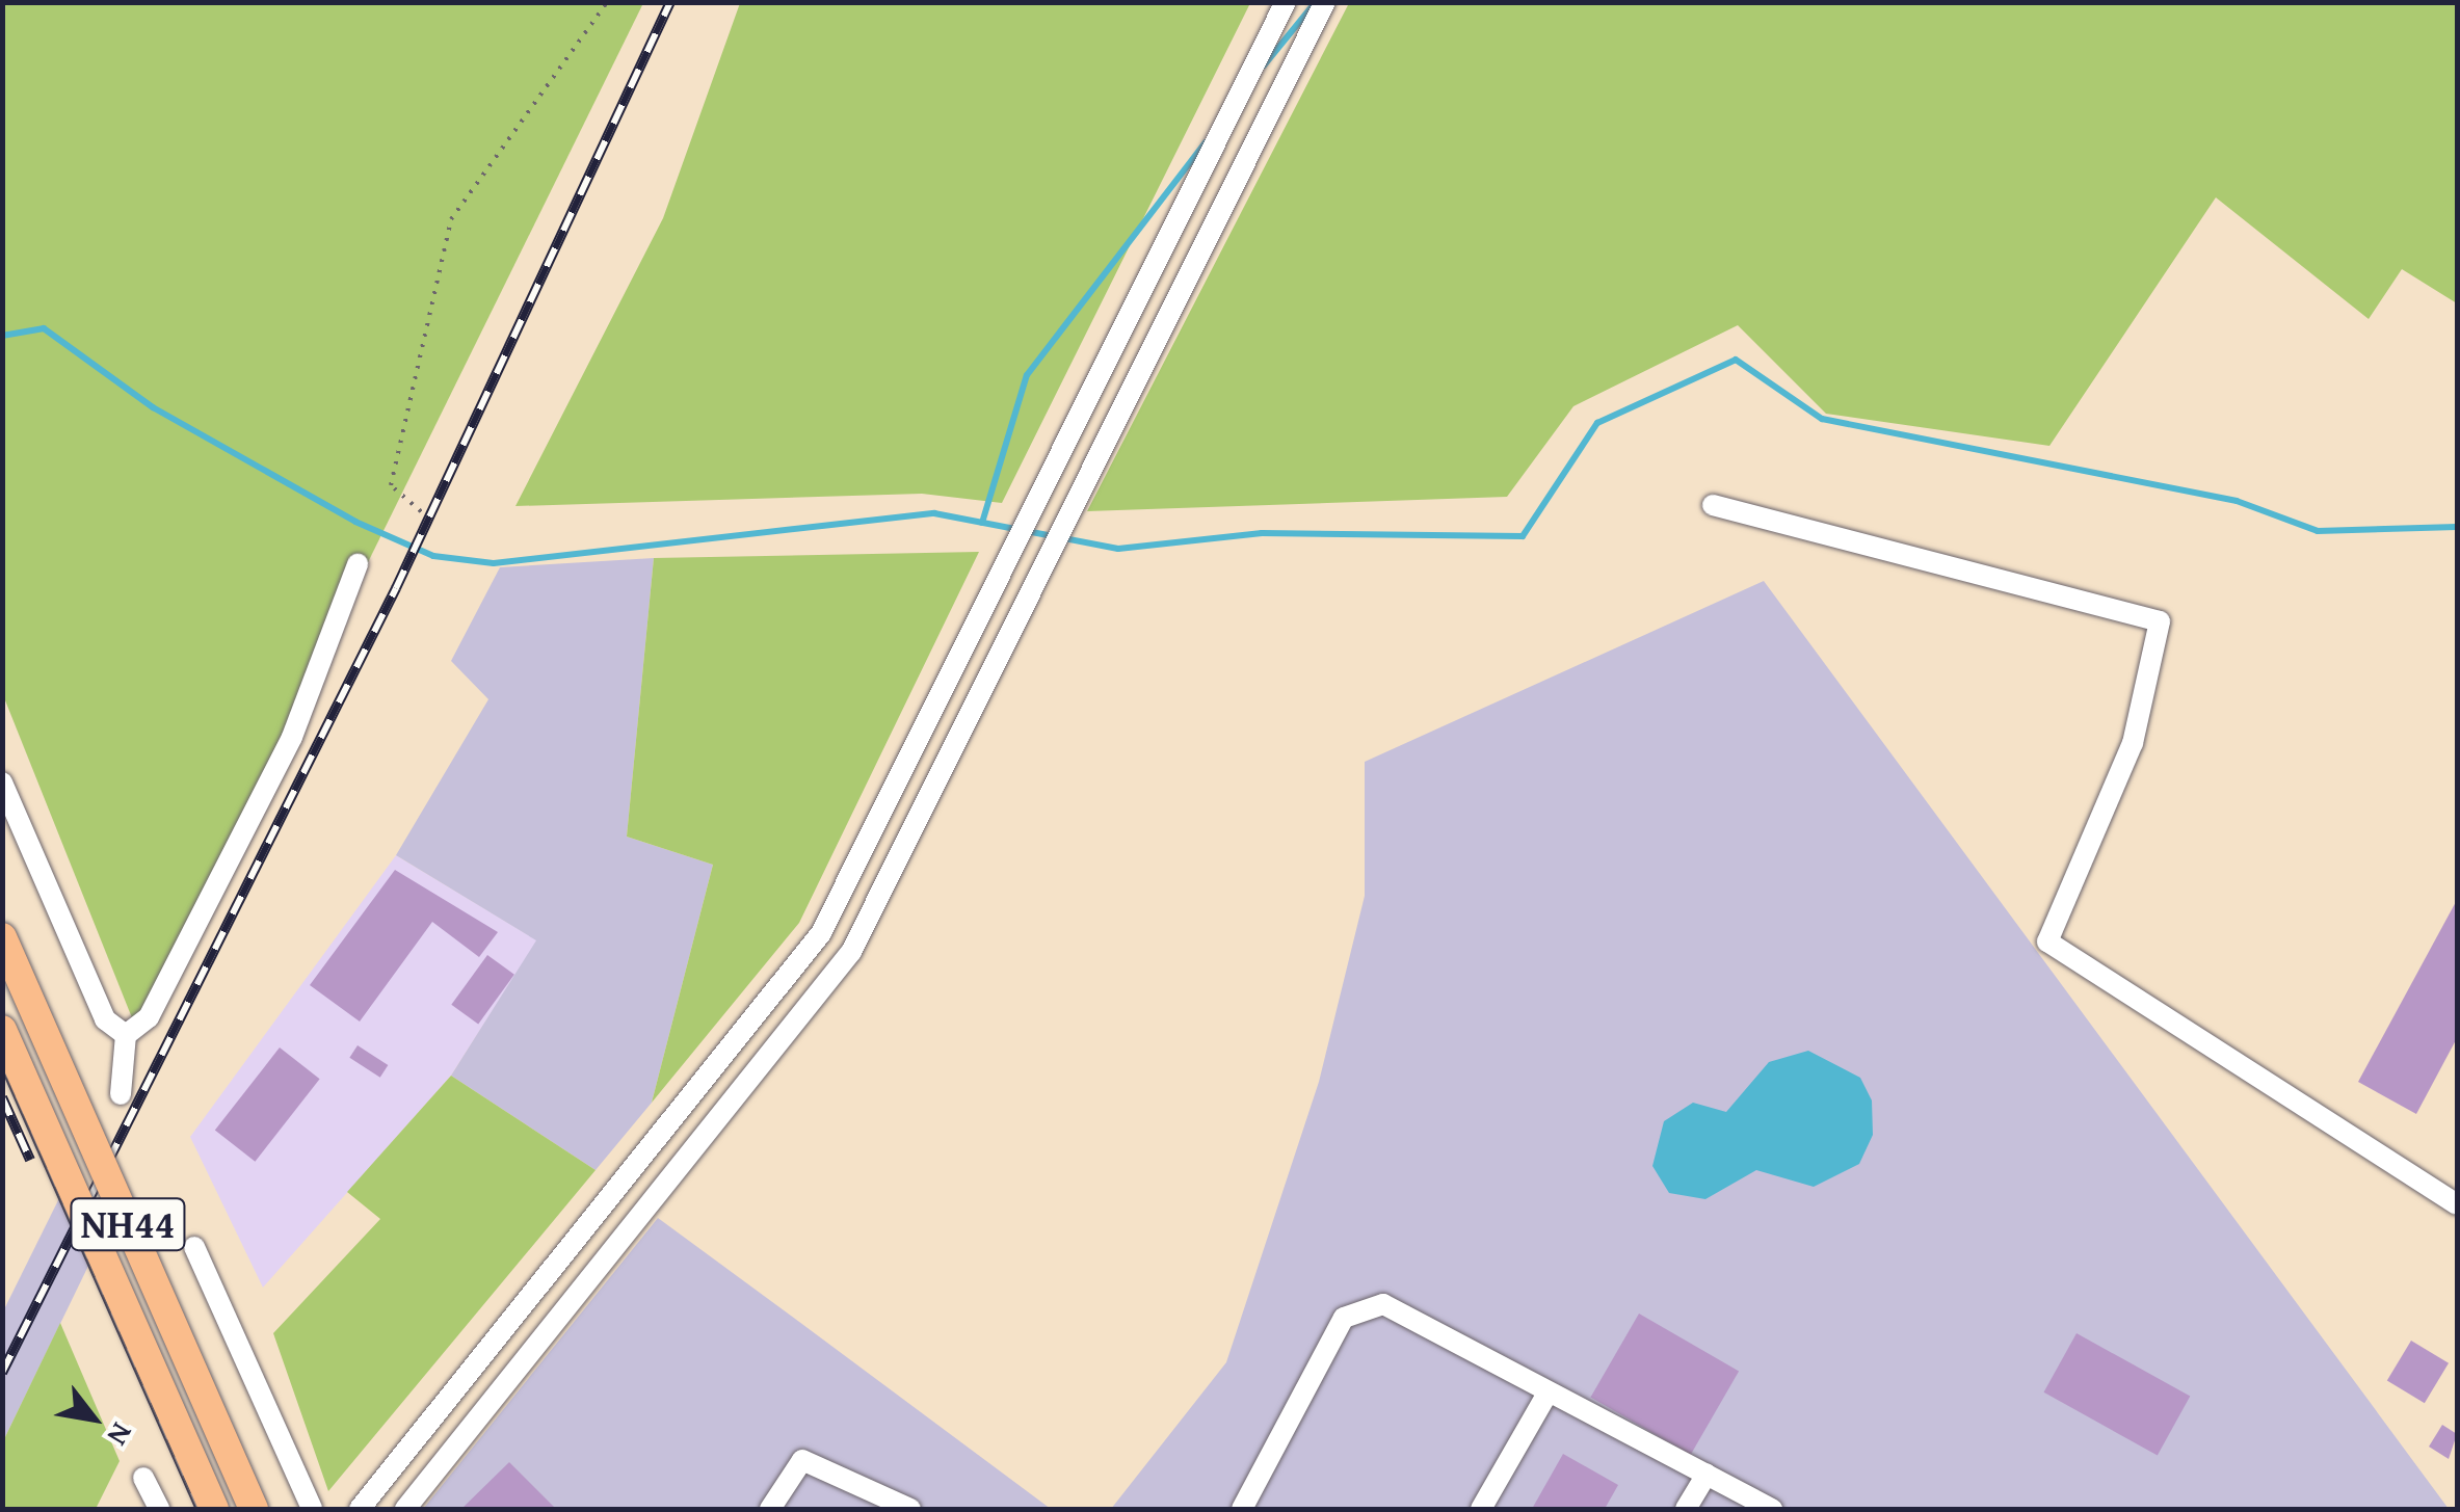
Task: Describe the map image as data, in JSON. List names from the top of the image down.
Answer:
{
  "streets": {
    "highway": ["NH44"]
  },
  "north": "bottom right"
}
